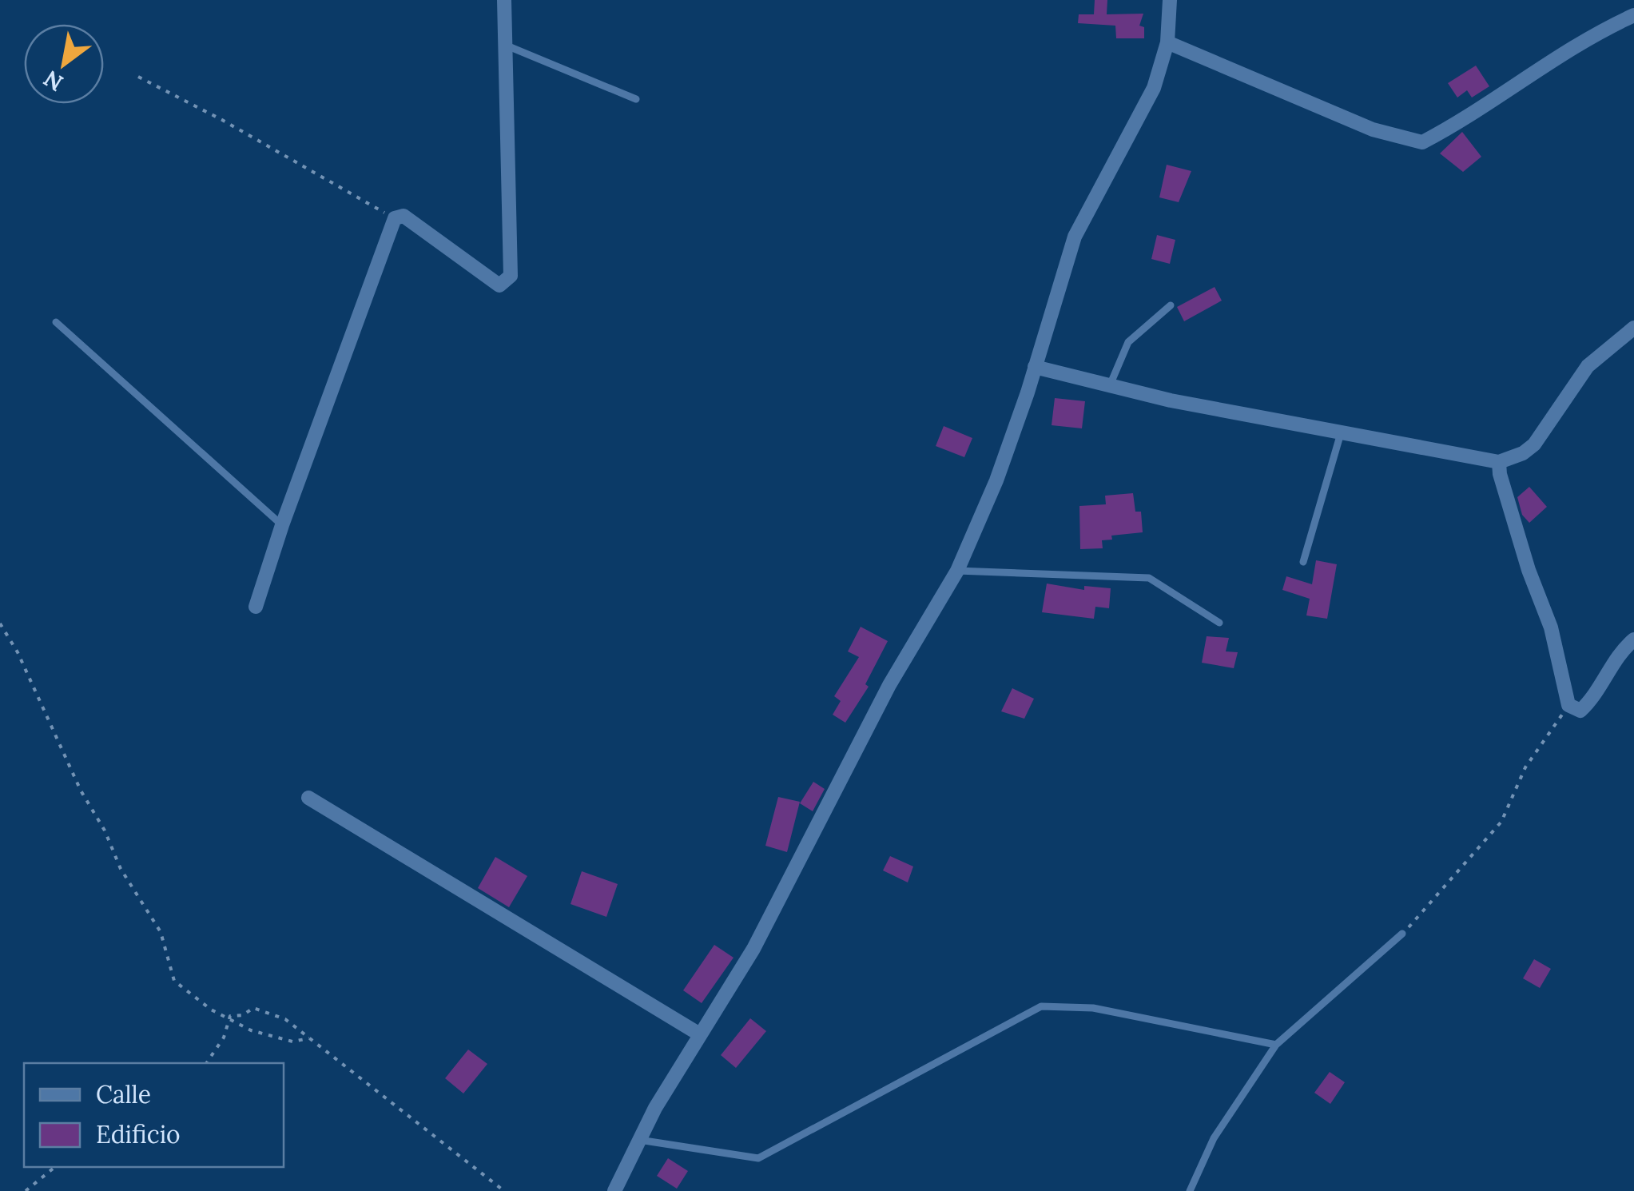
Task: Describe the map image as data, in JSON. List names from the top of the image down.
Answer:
{
  "legend": ["Calle", "Edificio"],
  "north": "bottom left"
}
